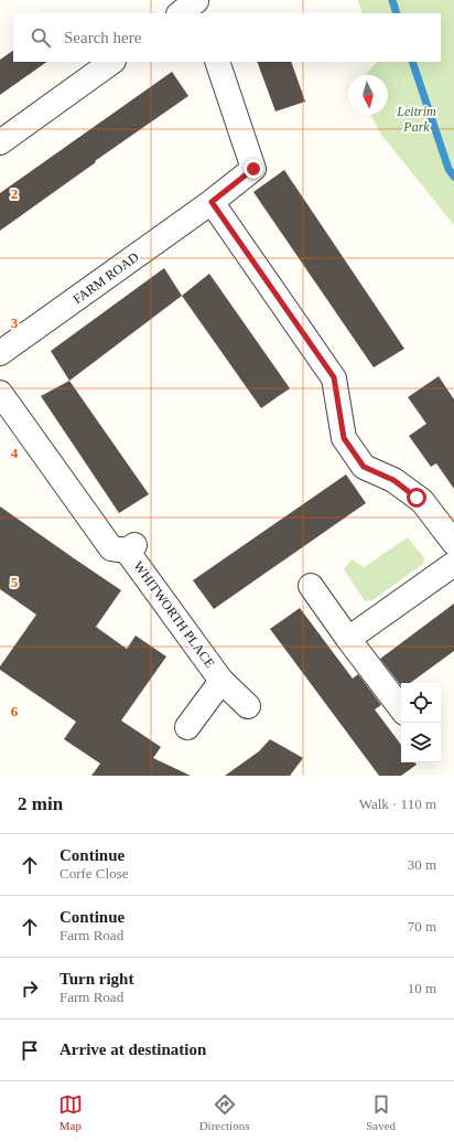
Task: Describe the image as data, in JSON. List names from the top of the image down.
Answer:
{
  "streets": {
    "street": ["FARM ROAD", "WHITWORTH PLACE"]
  },
  "parks": ["Leitrim Park"],
  "north": "bottom",
  "page": {
    "search": "Search here",
    "heading": ["2 min", "Walk · 110 m"],
    "list": [
      ["Continue", "Corfe Close", "30 m"],
      ["Continue", "Farm Road", "70 m"],
      ["Turn right", "Farm Road", "10 m"],
      "Arrive at destination"
    ],
    "nav": ["Map", "Directions", "Saved"]
  },
  "grid": {
    "rows": [
      "2",
      "3",
      "4",
      "5",
      "6"
    ]
  }
}
